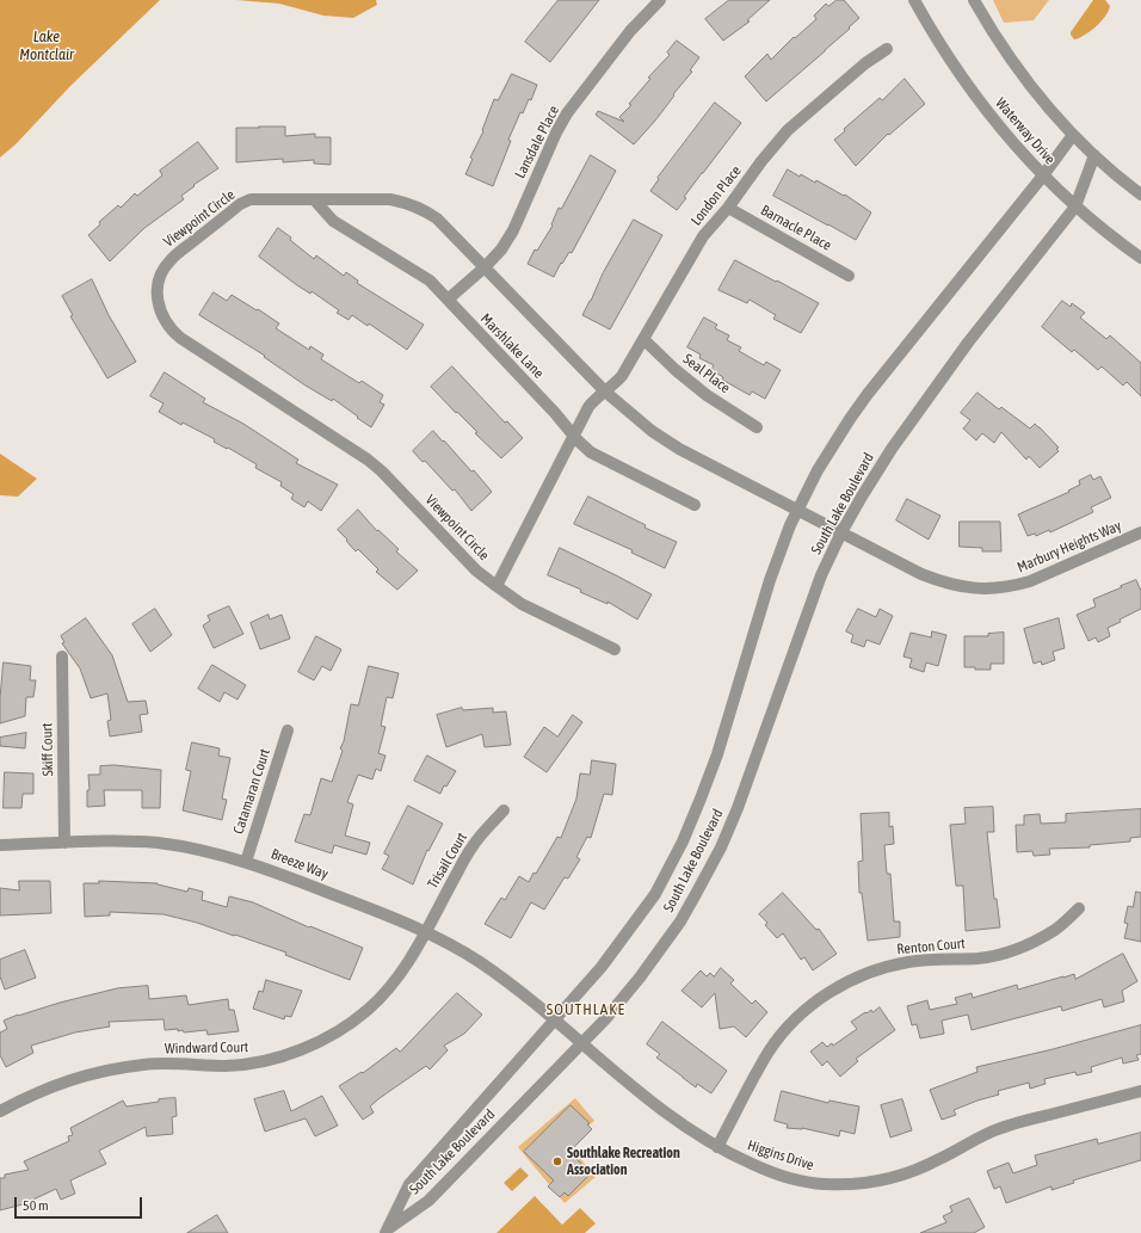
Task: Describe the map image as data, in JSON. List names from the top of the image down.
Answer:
{
  "streets": {
    "street": [
      "Waterway Drive",
      "Lansdale Place",
      "London Place",
      "Viewpoint Circle",
      "Barnacle Place",
      "Marshlake Lane",
      "Seal Place",
      "South Lake Boulevard",
      "Marbury Heights Way",
      "Skiff Court",
      "Catamaran Court",
      "Trisail Court",
      "Breeze Way",
      "Renton Court",
      "Windward Court",
      "Higgins Drive"
    ]
  },
  "crossings": [
    ["Waterway Drive", "South Lake Boulevard"],
    ["Lansdale Place", "Viewpoint Circle"],
    ["Lansdale Place", "Marshlake Lane"],
    ["London Place", "Viewpoint Circle"],
    ["London Place", "Barnacle Place"],
    ["London Place", "Seal Place"],
    ["Viewpoint Circle", "Marshlake Lane"],
    ["Viewpoint Circle", "South Lake Boulevard"],
    ["Viewpoint Circle", "Marbury Heights Way"],
    ["South Lake Boulevard", "Marbury Heights Way"],
    ["South Lake Boulevard", "Breeze Way"],
    ["South Lake Boulevard", "Higgins Drive"],
    ["Skiff Court", "Breeze Way"],
    ["Catamaran Court", "Breeze Way"],
    ["Trisail Court", "Breeze Way"],
    ["Trisail Court", "Windward Court"],
    ["Breeze Way", "Windward Court"],
    ["Breeze Way", "Higgins Drive"],
    ["Renton Court", "Higgins Drive"]
  ],
  "districts": ["SOUTHLAKE"],
  "water": ["Lake Montclair"],
  "places": ["Southlake Recreation Association"],
  "scale_bar": "50 m"
}
